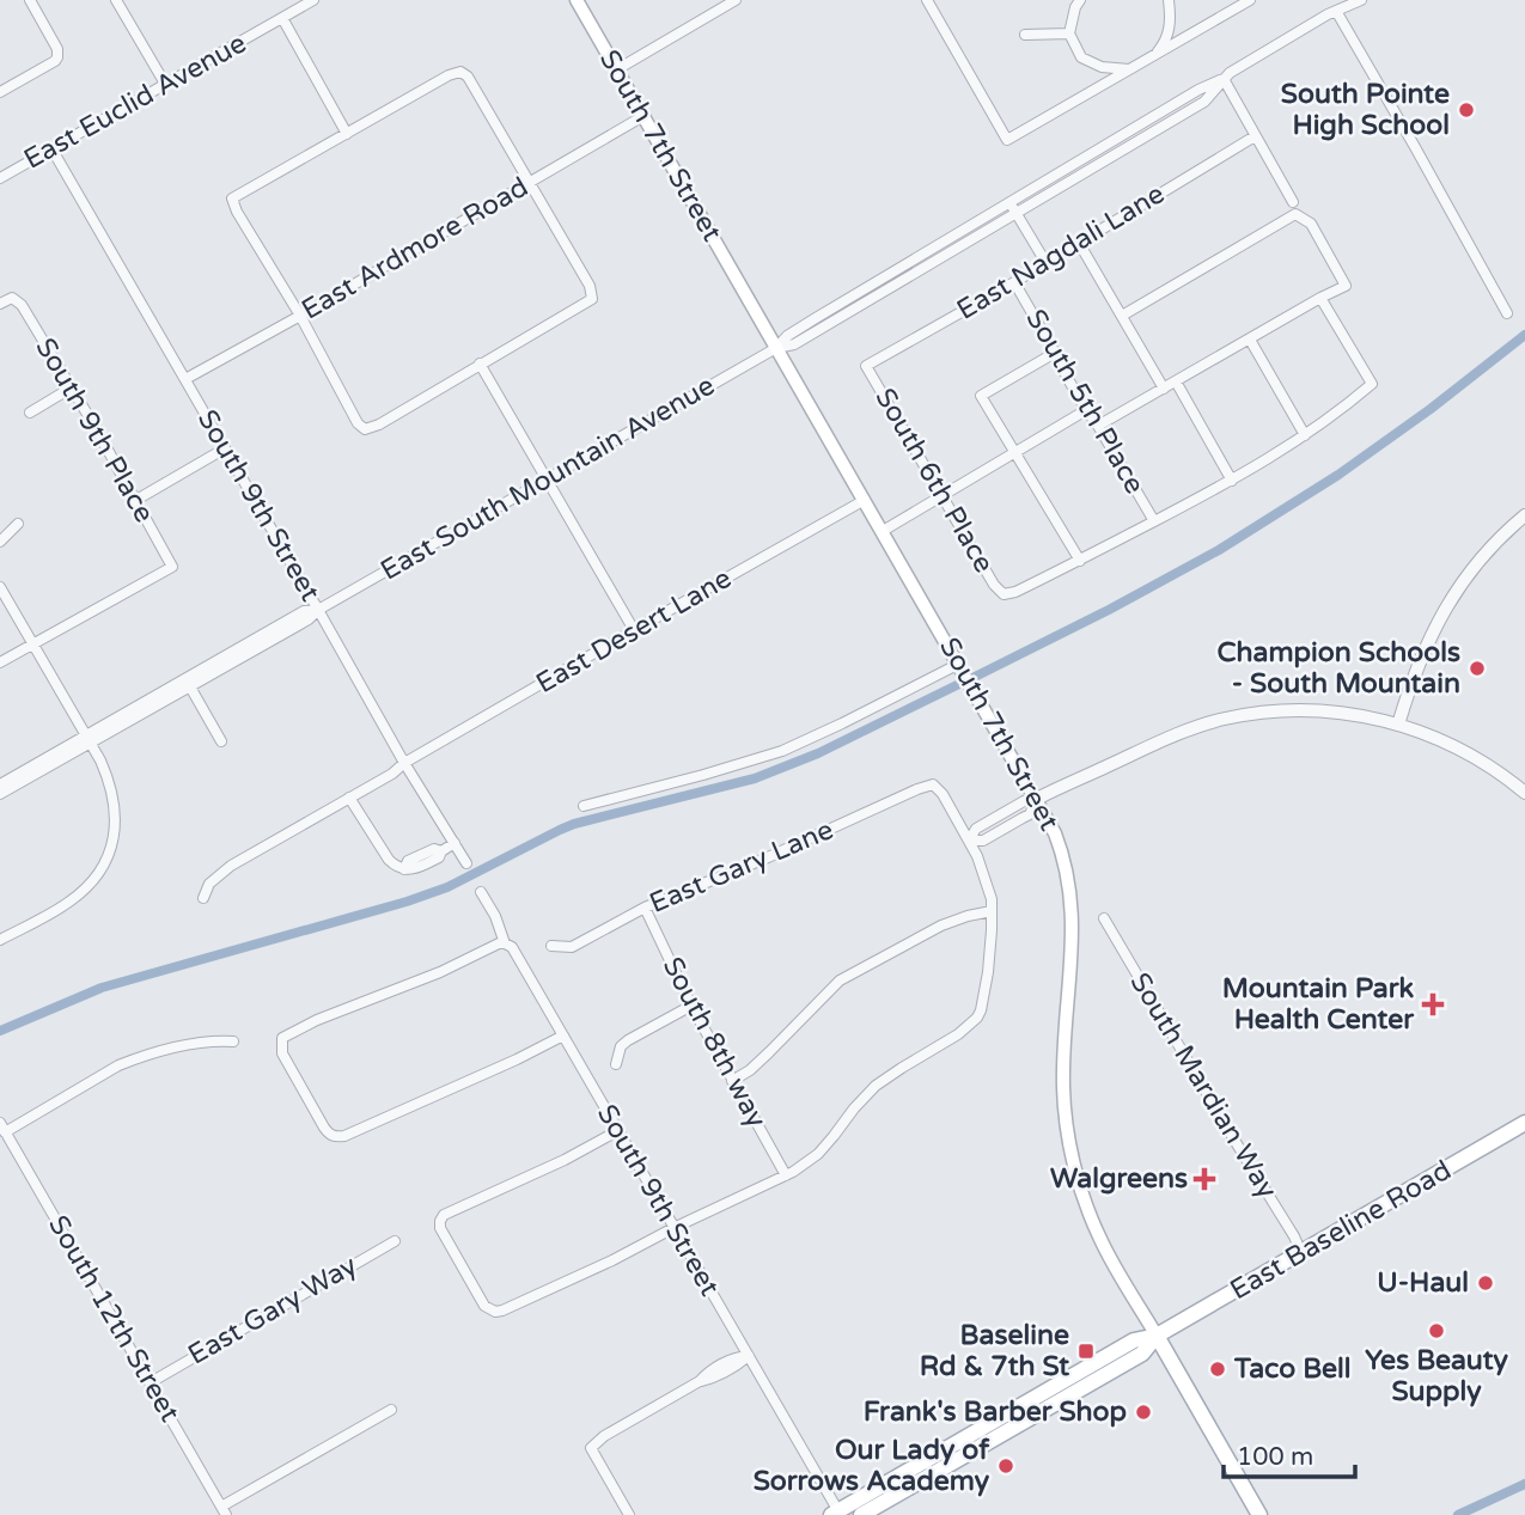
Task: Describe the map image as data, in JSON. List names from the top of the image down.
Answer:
{
  "streets": {
    "main road": ["South 7th Street", "East Baseline Road"],
    "street": [
      "East Euclid Avenue",
      "East Ardmore Road",
      "East Nagdali Lane",
      "South 5th Place",
      "South 9th Place",
      "East South Mountain Avenue",
      "South 6th Place",
      "South 9th Street",
      "East Desert Lane",
      "East Gary Lane",
      "South 8th way",
      "South Mardian Way",
      "East Gary Way",
      "South 12th Street"
    ]
  },
  "crossings": [
    ["East Euclid Avenue", "South 9th Street"],
    ["South 7th Street", "East Ardmore Road"],
    ["South 7th Street", "East South Mountain Avenue"],
    ["South 7th Street", "East Desert Lane"],
    ["South 7th Street", "East Baseline Road"],
    ["East Ardmore Road", "South 9th Street"],
    ["East Nagdali Lane", "South 5th Place"],
    ["East Nagdali Lane", "South 6th Place"],
    ["East South Mountain Avenue", "South 9th Street"],
    ["South 9th Street", "East Desert Lane"],
    ["South 9th Street", "East Baseline Road"],
    ["East Gary Lane", "South 8th way"],
    ["South Mardian Way", "East Baseline Road"],
    ["East Gary Way", "South 12th Street"]
  ],
  "places": {
    "other": [
      "South Pointe High School",
      "Champion Schools - South Mountain",
      "U-Haul",
      "Yes Beauty Supply",
      "Taco Bell",
      "Frank's Barber Shop",
      "Our Lady of Sorrows Academy"
    ],
    "health": ["Mountain Park Health Center", "Walgreens"],
    "transit": ["Baseline Rd & 7th St"]
  },
  "scale_bar": "100 m"
}
